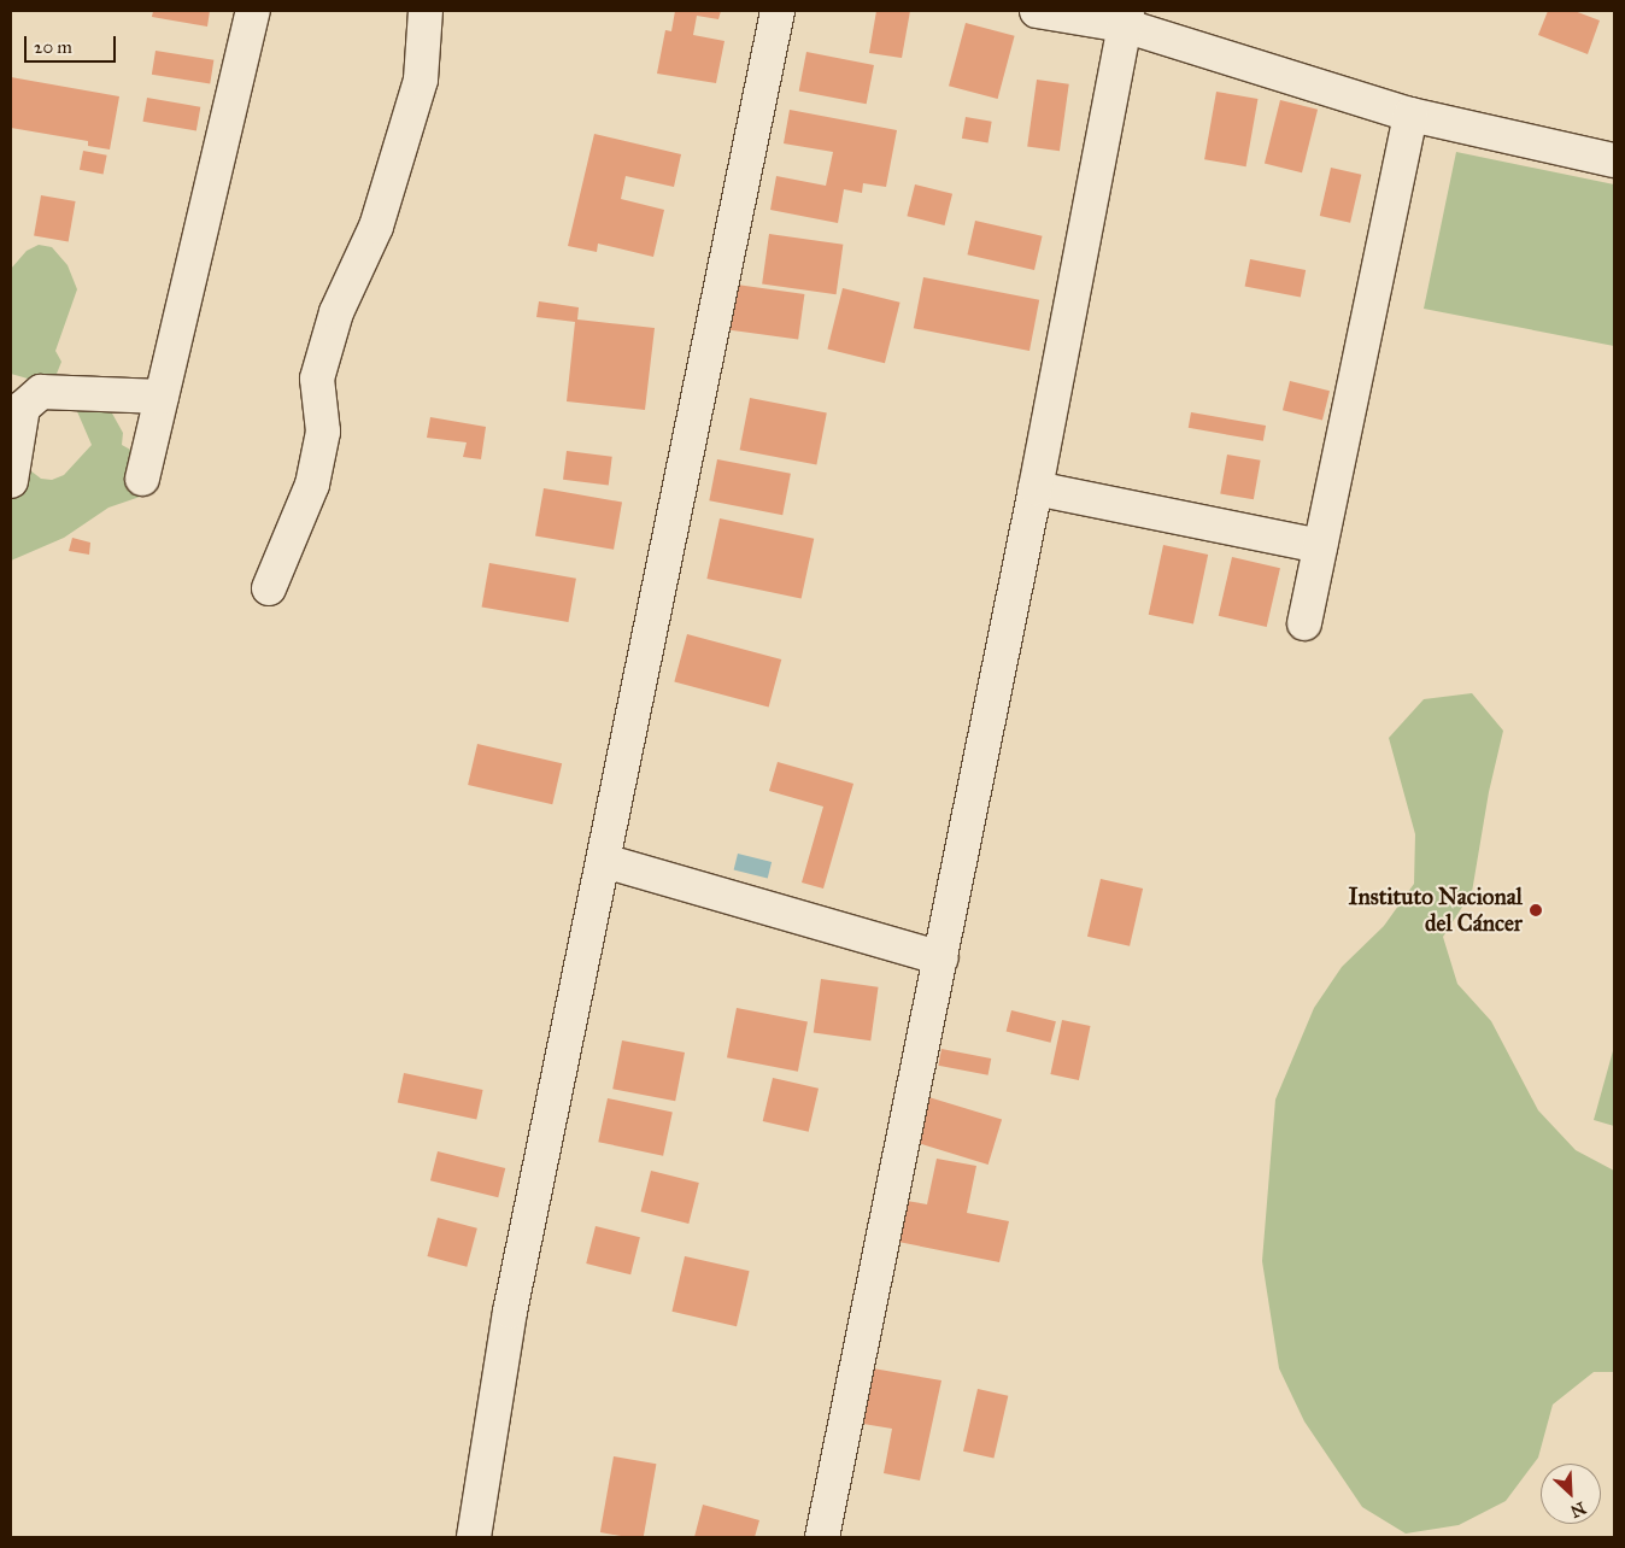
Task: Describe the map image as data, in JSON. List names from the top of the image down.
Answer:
{
  "places": ["Instituto Nacional del Cáncer"],
  "scale_bar": "20 m",
  "north": "bottom right"
}
